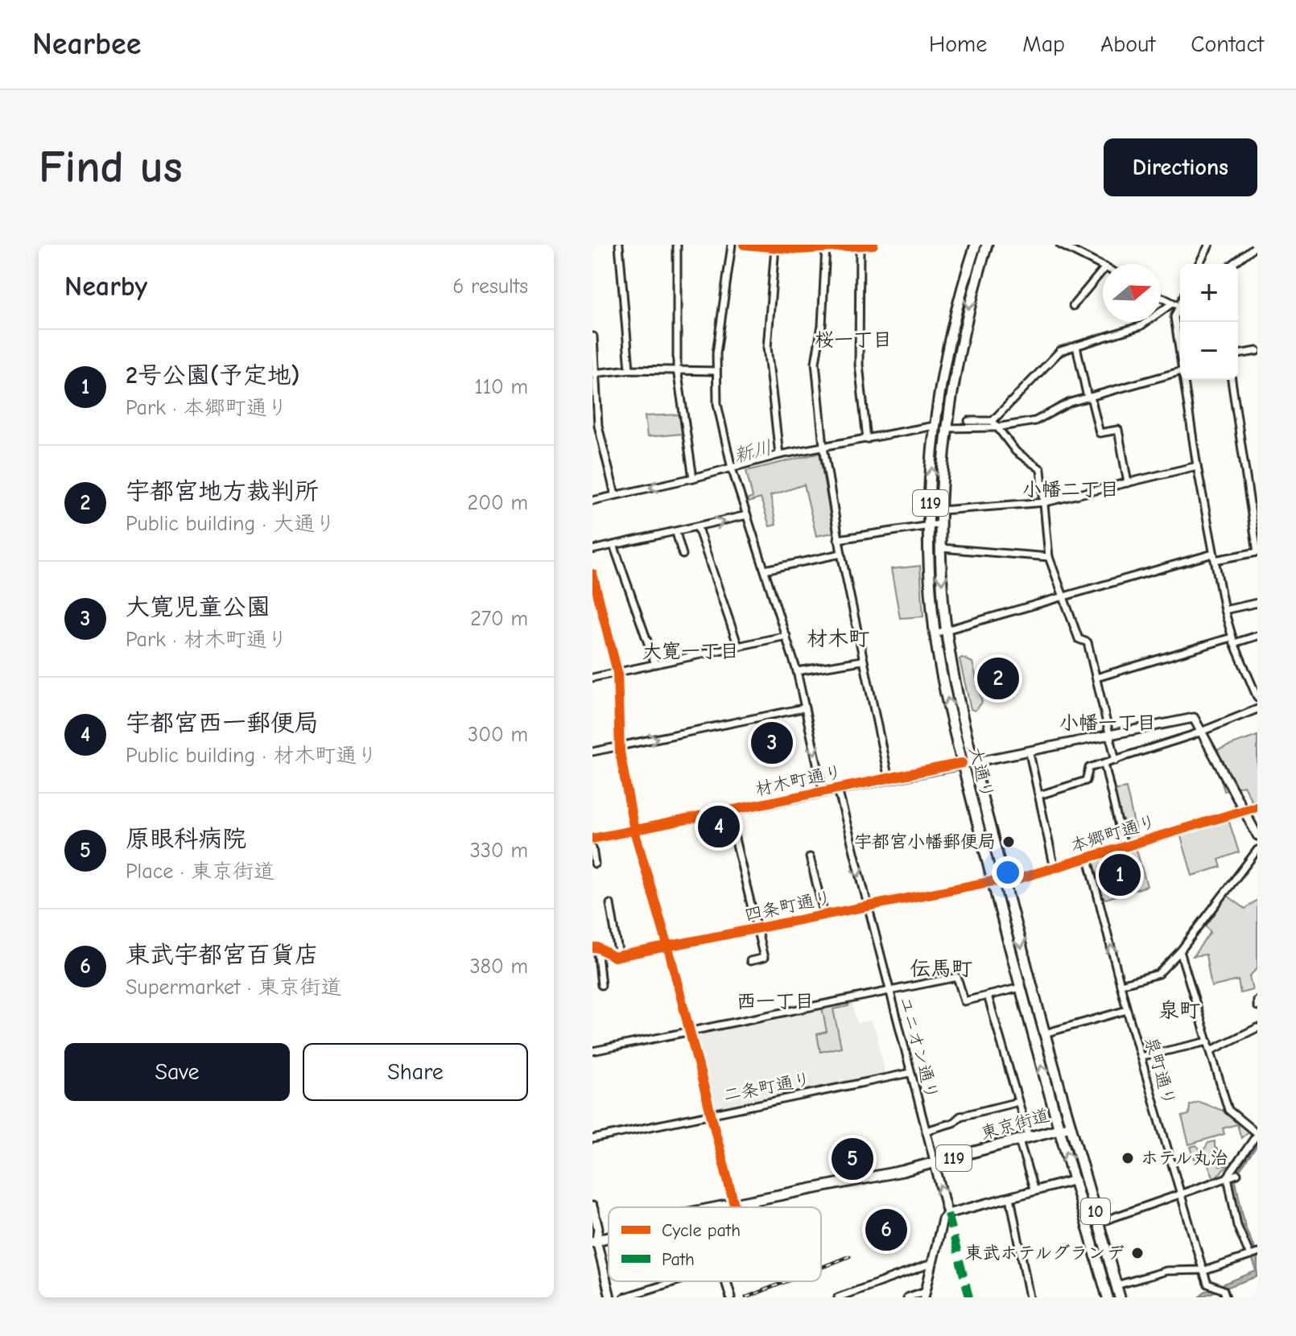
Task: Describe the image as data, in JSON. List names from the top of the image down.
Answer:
{
  "streets": {
    "main road": [
      "119",
      "大通り",
      "東京街道",
      "10"
    ],
    "street": [
      "材木町通り",
      "本郷町通り",
      "四条町通り",
      "ユニオン通り",
      "泉町通り",
      "二条町通り"
    ]
  },
  "crossings": [
    ["大通り", "材木町通り"],
    ["大通り", "本郷町通り"],
    ["大通り", "四条町通り"],
    ["大通り", "東京街道"],
    ["材木町通り", "本郷町通り"],
    ["材木町通り", "ユニオン通り"],
    ["本郷町通り", "四条町通り"],
    ["本郷町通り", "泉町通り"],
    ["四条町通り", "ユニオン通り"],
    ["ユニオン通り", "二条町通り"],
    ["ユニオン通り", "東京街道"]
  ],
  "districts": [
    "桜一丁目",
    "小幡二丁目",
    "材木町",
    "大寛一丁目",
    "小幡一丁目",
    "伝馬町",
    "西一丁目",
    "泉町"
  ],
  "water": ["新川"],
  "places": ["宇都宮小幡郵便局", "ホテル丸治", "東武ホテルグランデ"],
  "legend": ["Cycle path", "Path"],
  "north": "right",
  "page": {
    "header": "Nearbee",
    "nav": [
      "Home",
      "Map",
      "About",
      "Contact"
    ],
    "buttons": [
      "Directions",
      ["Save", "Share"]
    ],
    "title": "Find us",
    "heading": ["Nearby", "6 results"],
    "map_buttons": ["+", "−"],
    "list": [
      {
        "mark": "1",
        "name": "2号公園(予定地)",
        "note": "Park · 本郷町通り",
        "value": "110 m"
      },
      {
        "mark": "2",
        "name": "宇都宮地方裁判所",
        "note": "Public building · 大通り",
        "value": "200 m"
      },
      {
        "mark": "3",
        "name": "大寛児童公園",
        "note": "Park · 材木町通り",
        "value": "270 m"
      },
      {
        "mark": "4",
        "name": "宇都宮西一郵便局",
        "note": "Public building · 材木町通り",
        "value": "300 m"
      },
      {
        "mark": "5",
        "name": "原眼科病院",
        "note": "Place · 東京街道",
        "value": "330 m"
      },
      {
        "mark": "6",
        "name": "東武宇都宮百貨店",
        "note": "Supermarket · 東京街道",
        "value": "380 m"
      }
    ],
    "pins": [
      "2",
      "3",
      "4",
      "1",
      "5",
      "6"
    ]
  }
}
